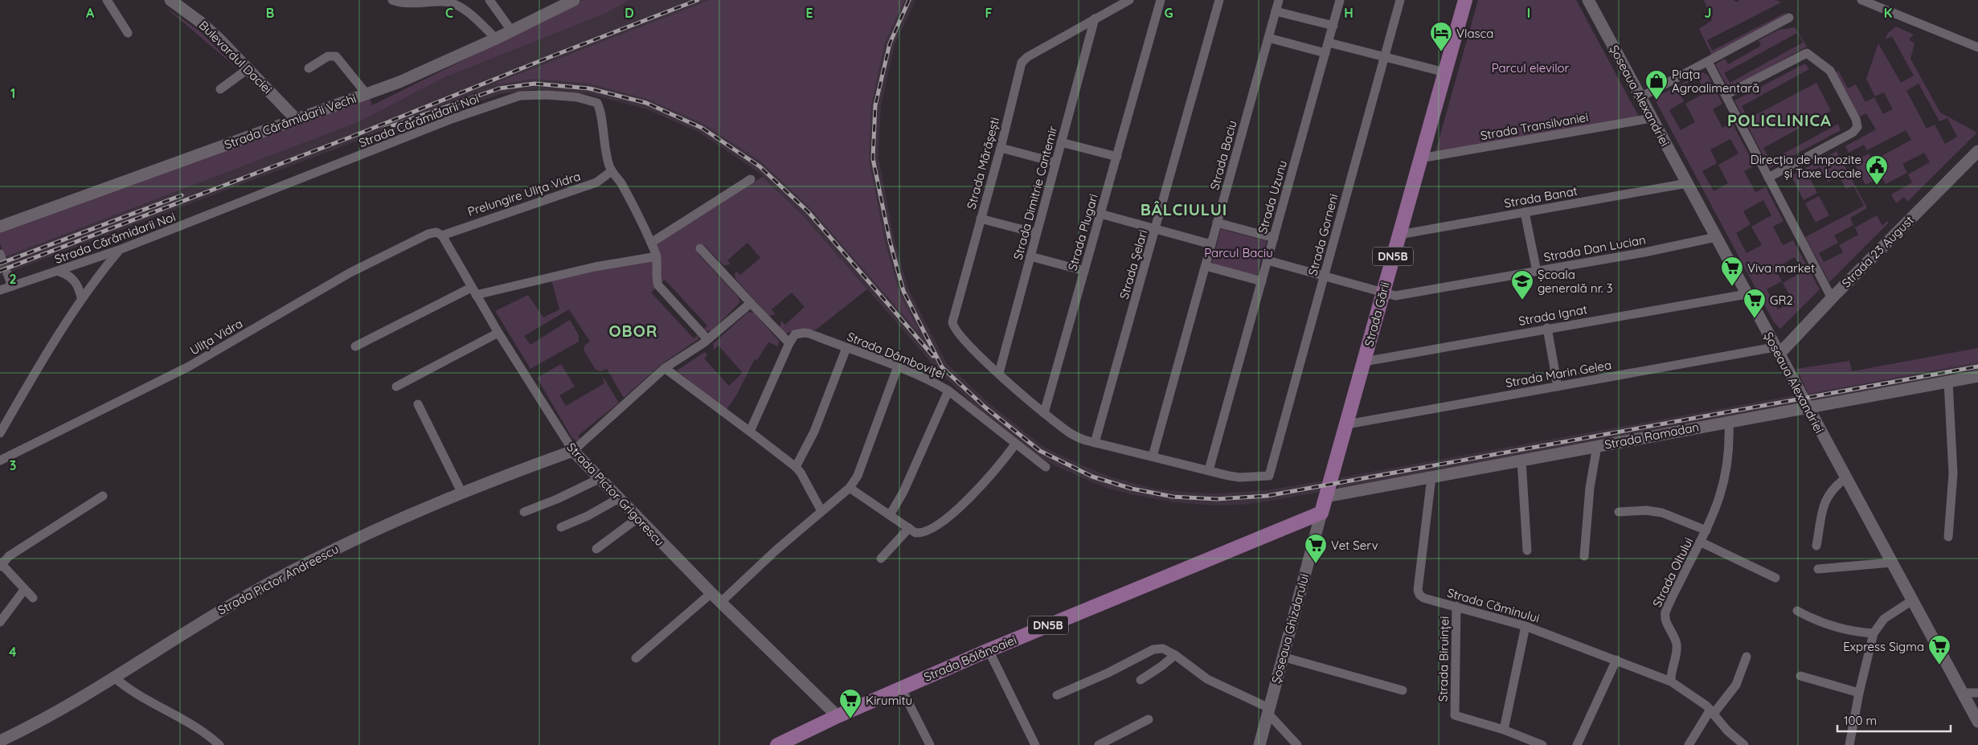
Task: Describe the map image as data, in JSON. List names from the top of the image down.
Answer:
{
  "streets": {
    "main road": ["DN5B", "Strada Gării", "Strada Bălănoaiei"],
    "street": [
      "Bulevardul Daciei",
      "Șoseaua Alexandriei",
      "Strada Cărămidarii Noi",
      "Strada Cărămidarii Vechi",
      "Strada Transilvaniei",
      "Strada Baciu",
      "Strada Mărășești",
      "Strada Dimitrie Cantemir",
      "Prelungire Ulița Vidra",
      "Strada Uzunu",
      "Strada Banat",
      "Strada Plugari",
      "Strada Gorneni",
      "Strada Dan Lucian",
      "Strada 23 August",
      "Strada Șelari",
      "Strada Ignat",
      "Ulița Vidra",
      "Strada Dâmboviței",
      "Strada Marin Gelea",
      "Strada Ramadan",
      "Strada Pictor Grigorescu",
      "Strada Oltului",
      "Strada Pictor Andreescu",
      "Strada Căminului",
      "Șoseaua Ghizdarului",
      "Strada Biruinței"
    ]
  },
  "crossings": [
    ["Bulevardul Daciei", "Strada Cărămidarii Vechi"],
    ["Șoseaua Alexandriei", "Strada Transilvaniei"],
    ["Șoseaua Alexandriei", "Strada Banat"],
    ["Șoseaua Alexandriei", "Strada Dan Lucian"],
    ["Șoseaua Alexandriei", "Strada 23 August"],
    ["Șoseaua Alexandriei", "Strada Ignat"],
    ["Șoseaua Alexandriei", "Strada Marin Gelea"],
    ["Șoseaua Alexandriei", "Strada Ramadan"],
    ["Strada Cărămidarii Noi", "Prelungire Ulița Vidra"],
    ["Strada Transilvaniei", "Strada Gării"],
    ["Strada Mărășești", "Strada Dimitrie Cantemir"],
    ["Strada Mărășești", "Strada Plugari"],
    ["Prelungire Ulița Vidra", "Ulița Vidra"],
    ["Prelungire Ulița Vidra", "Strada Pictor Grigorescu"],
    ["Strada Uzunu", "Strada Gorneni"],
    ["Strada Uzunu", "Strada Dan Lucian"],
    ["Strada Banat", "Strada Gării"],
    ["Strada Gorneni", "Strada Dan Lucian"],
    ["Strada Dan Lucian", "Strada Gării"],
    ["Strada 23 August", "Strada Marin Gelea"],
    ["Strada Gării", "Strada Ignat"],
    ["Strada Gării", "Strada Marin Gelea"],
    ["Strada Gării", "Strada Ramadan"],
    ["Strada Gării", "Șoseaua Ghizdarului"],
    ["Strada Gării", "Strada Bălănoaiei"],
    ["Ulița Vidra", "Strada Pictor Grigorescu"],
    ["Strada Ramadan", "Strada Oltului"],
    ["Strada Ramadan", "Strada Căminului"],
    ["Strada Pictor Grigorescu", "Strada Pictor Andreescu"],
    ["Strada Pictor Grigorescu", "Strada Bălănoaiei"],
    ["Strada Oltului", "Strada Căminului"],
    ["Strada Căminului", "Strada Biruinței"],
    ["Șoseaua Ghizdarului", "Strada Bălănoaiei"]
  ],
  "districts": ["POLICLINICA", "BÂLCIULUI", "OBOR"],
  "parks": ["Parcul elevilor", "Parcul Baciu"],
  "places": {
    "hotel": ["Vlasca"],
    "shop": ["Piața Agroalimentară"],
    "public building": ["Direcția de Impozite și Taxe Locale"],
    "supermarket": [
      "Viva market",
      "GR2",
      "Vet Serv",
      "Express Sigma",
      "Kirumitu"
    ],
    "school or university": ["Școala generală nr. 3"]
  },
  "scale_bar": "100 m",
  "grid": {
    "columns": [
      "A",
      "B",
      "C",
      "D",
      "E",
      "F",
      "G",
      "H",
      "I",
      "J",
      "K"
    ],
    "rows": [
      "1",
      "2",
      "3",
      "4"
    ]
  }
}
